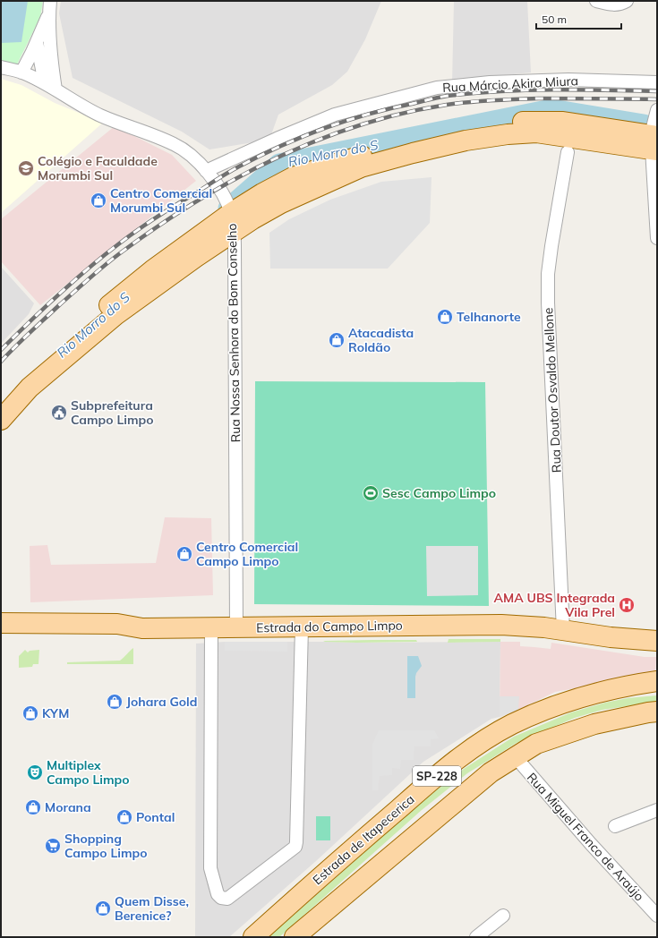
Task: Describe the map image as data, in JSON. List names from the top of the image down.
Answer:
{
  "streets": {
    "main road": ["Estrada do Campo Limpo", "SP-228", "Estrada de Itapecerica"],
    "street": [
      "Rua Márcio Akira Miura",
      "Rua Nossa Senhora do Bom Conselho",
      "Rua Doutor Osvaldo Mellone",
      "Rua Miguel Franco de Araújo"
    ]
  },
  "crossings": [
    ["Rua Márcio Akira Miura", "Rua Nossa Senhora do Bom Conselho"],
    ["Rua Nossa Senhora do Bom Conselho", "Estrada do Campo Limpo"],
    ["Rua Doutor Osvaldo Mellone", "Estrada do Campo Limpo"],
    ["SP-228", "Rua Miguel Franco de Araújo"]
  ],
  "water": ["Rio Morro do S"],
  "places": {
    "school or university": ["Colégio e Faculdade Morumbi Sul"],
    "shop": [
      "Centro Comercial Morumbi Sul",
      "Telhanorte",
      "Atacadista Roldão",
      "Centro Comercial Campo Limpo",
      "Johara Gold",
      "KYM",
      "Morana",
      "Pontal",
      "Quem Disse, Berenice?"
    ],
    "public building": ["Subprefeitura Campo Limpo"],
    "sports": ["Sesc Campo Limpo"],
    "hospital": ["AMA UBS Integrada Vila Prel"],
    "theatre": ["Multiplex Campo Limpo"],
    "supermarket": ["Shopping Campo Limpo"]
  },
  "scale_bar": "50 m"
}
